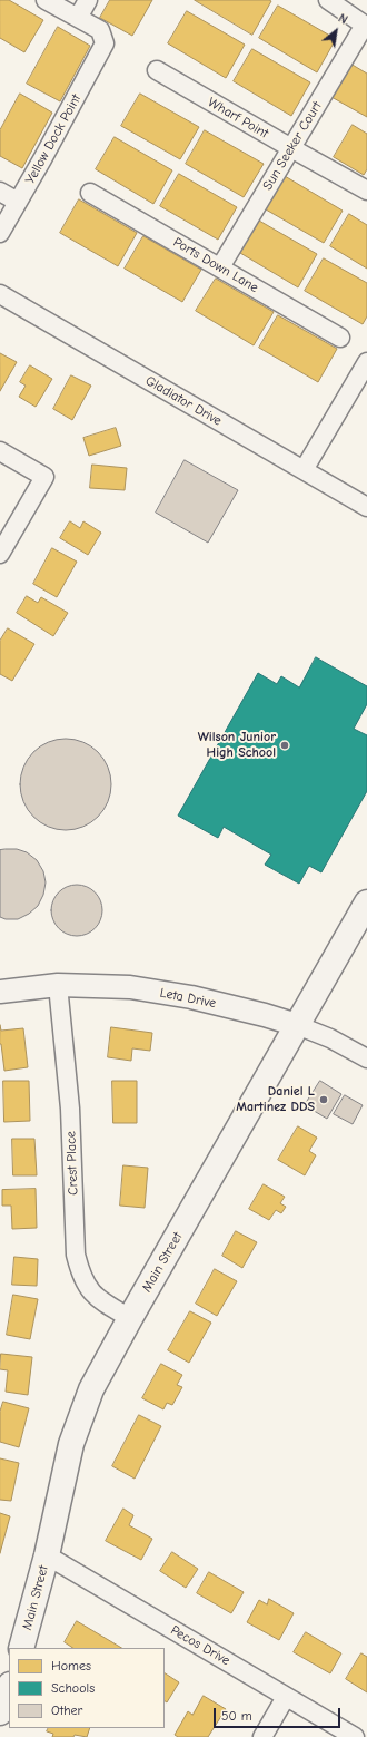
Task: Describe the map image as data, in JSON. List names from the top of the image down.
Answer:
{
  "streets": {
    "main road": ["Main Street"],
    "street": [
      "Wharf Point",
      "Yellow Dock Point",
      "Sun Seeker Court",
      "Ports Down Lane",
      "Gladiator Drive",
      "Leta Drive",
      "Crest Place",
      "Pecos Drive"
    ]
  },
  "crossings": [
    ["Wharf Point", "Sun Seeker Court"],
    ["Sun Seeker Court", "Ports Down Lane"],
    ["Leta Drive", "Crest Place"],
    ["Leta Drive", "Main Street"],
    ["Crest Place", "Main Street"],
    ["Main Street", "Pecos Drive"]
  ],
  "places": ["Wilson Junior High School", "Daniel L Martinez DDS"],
  "legend": ["Homes", "Schools", "Other"],
  "scale_bar": "50 m",
  "north": "top right"
}
